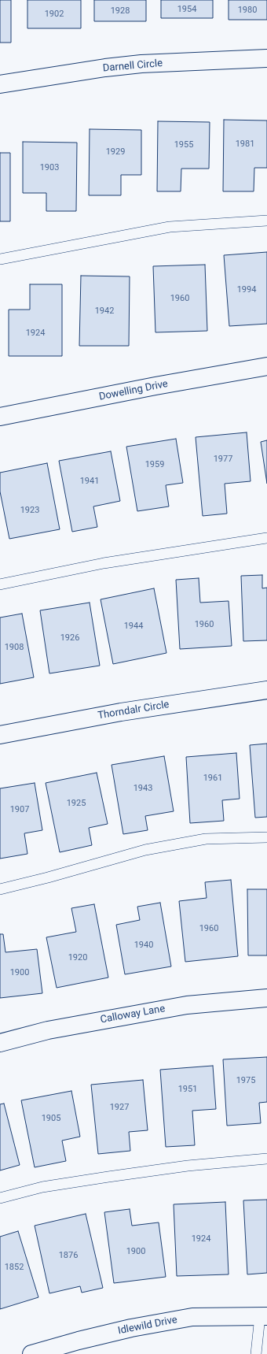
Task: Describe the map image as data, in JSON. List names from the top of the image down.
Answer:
{
  "streets": {
    "street": [
      "Darnell Circle",
      "Dowelling Drive",
      "Thorndalr Circle",
      "Calloway Lane",
      "Idlewild Drive"
    ]
  },
  "house_numbers": [
    "1954",
    "1980",
    "1928",
    "1902",
    "1981",
    "1955",
    "1929",
    "1903",
    "1994",
    "1960",
    "1942",
    "1924",
    "1977",
    "1959",
    "1941",
    "1923",
    "1960",
    "1944",
    "1926",
    "1908",
    "1961",
    "1943",
    "1925",
    "1907",
    "1960",
    "1940",
    "1920",
    "1900",
    "1975",
    "1951",
    "1927",
    "1905",
    "1924",
    "1900",
    "1876",
    "1852"
  ]
}
